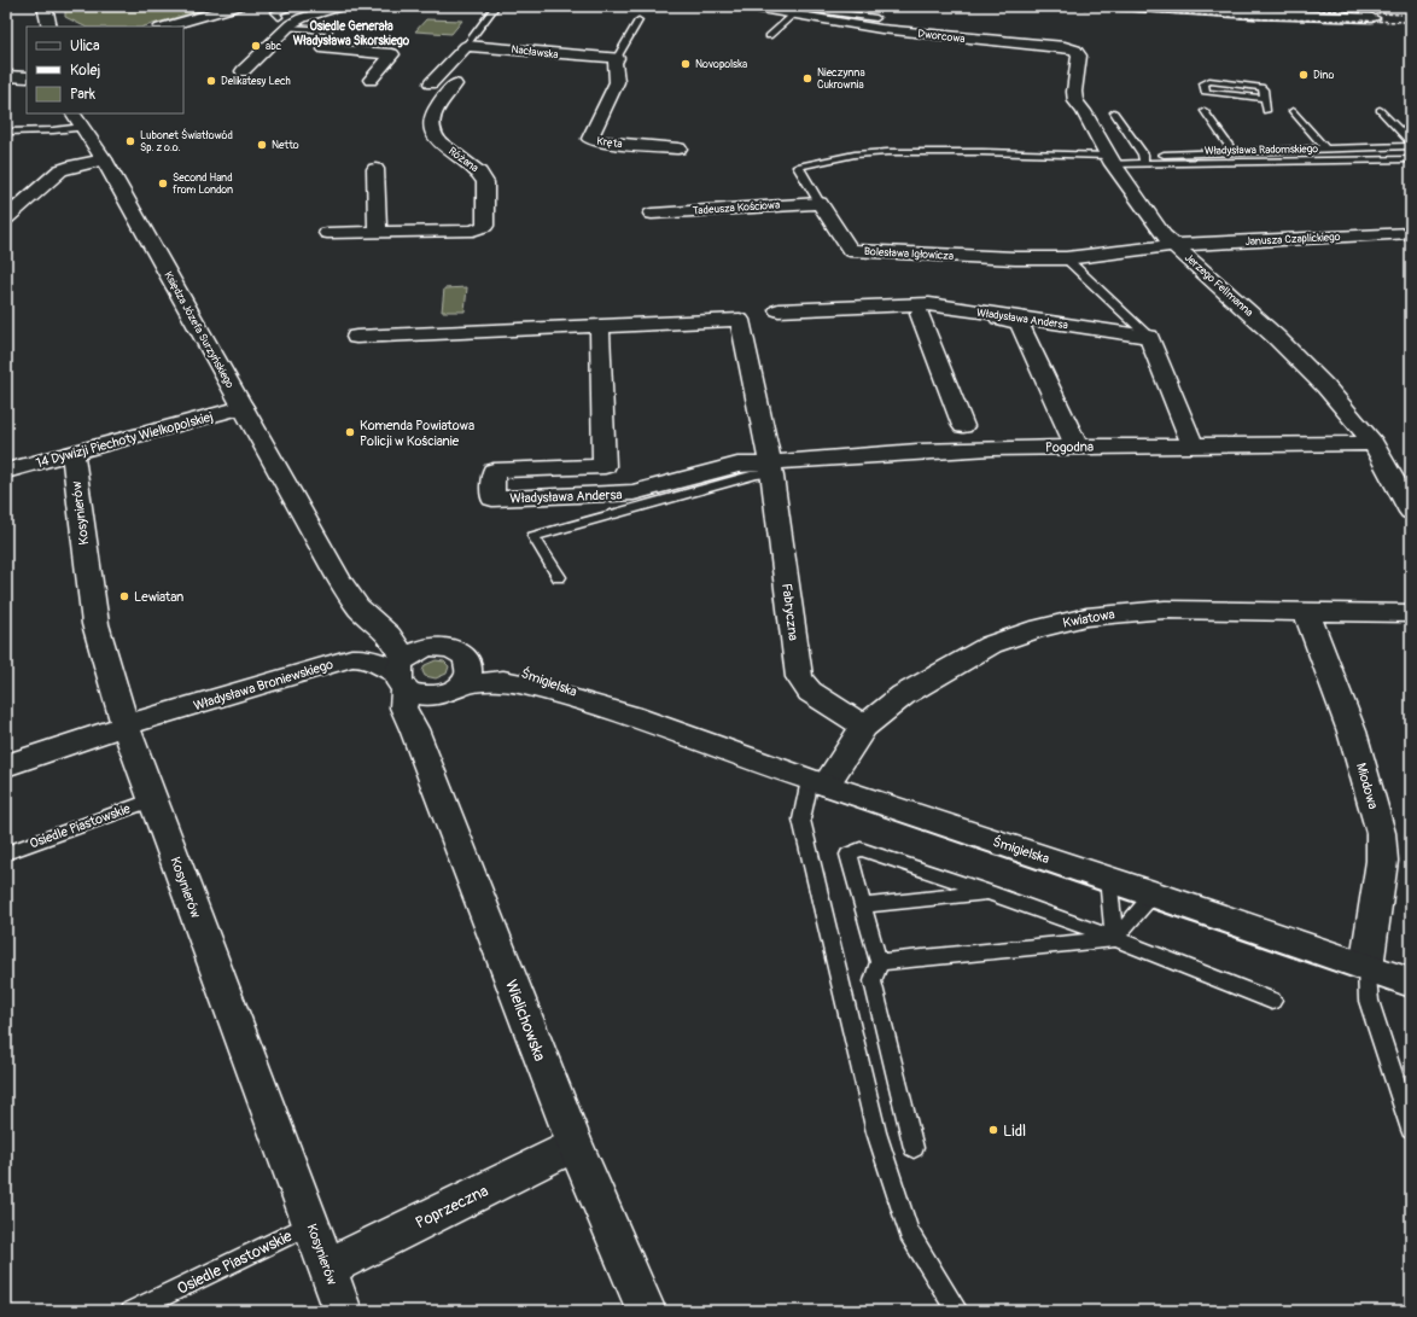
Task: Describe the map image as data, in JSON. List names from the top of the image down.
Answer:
{
  "streets": {
    "street": [
      "Dworcowa",
      "Nacławska",
      "Kręta",
      "Różana",
      "Tadeusza Kościowa",
      "Janusza Czaplickiego",
      "Bolesława Igłowicza",
      "Jerzego Fellmanna",
      "Władysława Andersa",
      "Księdza Józefa Surzyńskiego",
      "14 Dywizji Piechoty Wielkopolskiej",
      "Pogodna",
      "Kosynierów",
      "Fabryczna",
      "Kwiatowa",
      "Śmigielska",
      "Władysława Broniewskiego",
      "Miodowa",
      "Wielichowska",
      "Poprzeczna"
    ],
    "lane": ["Władysława Radomskiego", "Osiedle Piastowskie"]
  },
  "crossings": [
    ["Dworcowa", "Jerzego Fellmanna"],
    ["Nacławska", "Kręta"],
    ["Władysława Radomskiego", "Bolesława Igłowicza"],
    ["Władysława Radomskiego", "Jerzego Fellmanna"],
    ["Tadeusza Kościowa", "Bolesława Igłowicza"],
    ["Janusza Czaplickiego", "Bolesława Igłowicza"],
    ["Janusza Czaplickiego", "Jerzego Fellmanna"],
    ["Bolesława Igłowicza", "Jerzego Fellmanna"],
    ["Jerzego Fellmanna", "Pogodna"],
    ["Władysława Andersa", "Pogodna"],
    ["Władysława Andersa", "Fabryczna"],
    ["Księdza Józefa Surzyńskiego", "14 Dywizji Piechoty Wielkopolskiej"],
    ["Księdza Józefa Surzyńskiego", "Śmigielska"],
    ["Księdza Józefa Surzyńskiego", "Władysława Broniewskiego"],
    ["Księdza Józefa Surzyńskiego", "Wielichowska"],
    ["14 Dywizji Piechoty Wielkopolskiej", "Kosynierów"],
    ["Pogodna", "Fabryczna"],
    ["Kosynierów", "Władysława Broniewskiego"],
    ["Kosynierów", "Osiedle Piastowskie"],
    ["Kosynierów", "Poprzeczna"],
    ["Fabryczna", "Kwiatowa"],
    ["Kwiatowa", "Śmigielska"],
    ["Kwiatowa", "Miodowa"],
    ["Śmigielska", "Władysława Broniewskiego"],
    ["Śmigielska", "Miodowa"],
    ["Śmigielska", "Wielichowska"],
    ["Władysława Broniewskiego", "Wielichowska"],
    ["Wielichowska", "Poprzeczna"]
  ],
  "districts": ["Osiedle Generała Władysława Sikorskiego"],
  "places": [
    "abc",
    "Novopolska",
    "Dino",
    "Nieczynna Cukrownia",
    "Delikatesy Lech",
    "Lubonet Światłowód Sp. z o.o.",
    "Netto",
    "Second Hand from London",
    "Komenda Powiatowa Policji w Kościanie",
    "Lewiatan",
    "Lidl"
  ],
  "legend": ["Ulica", "Kolej", "Park"]
}
